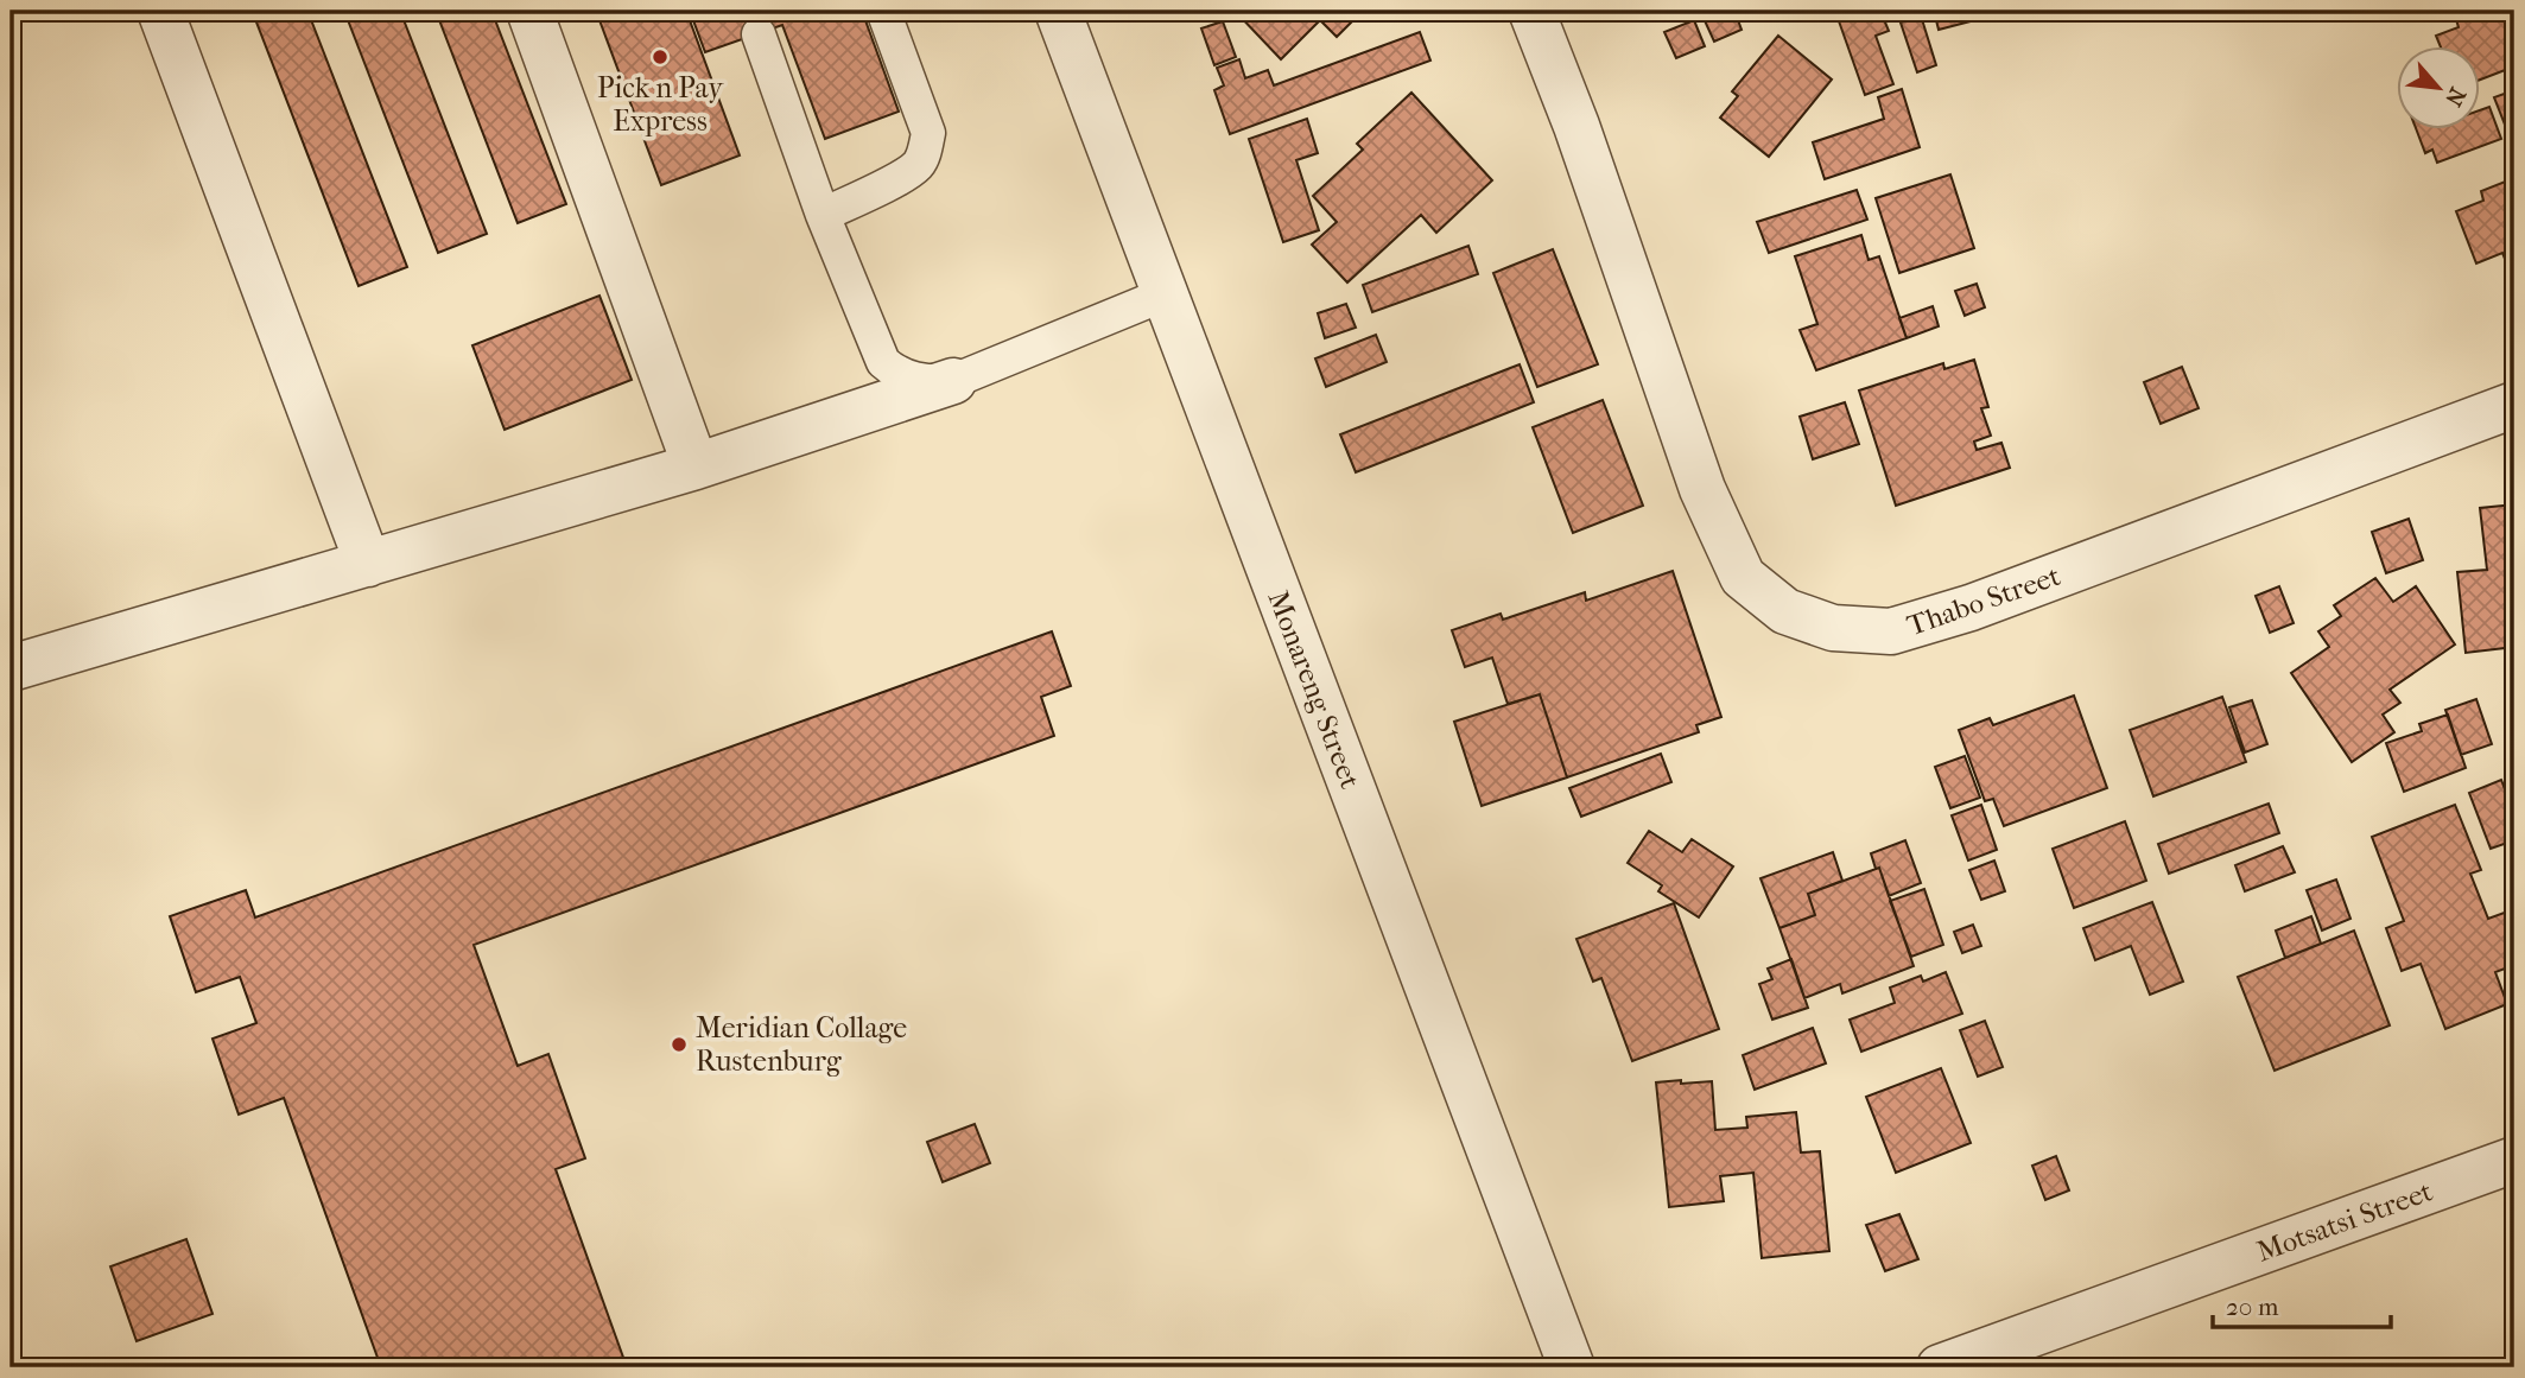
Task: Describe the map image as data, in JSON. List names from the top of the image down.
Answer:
{
  "streets": {
    "street": ["Thabo Street", "Monareng Street", "Motsatsi Street"]
  },
  "places": ["Pick n Pay Express", "Meridian Collage Rustenburg"],
  "scale_bar": "20 m",
  "north": "bottom right"
}
